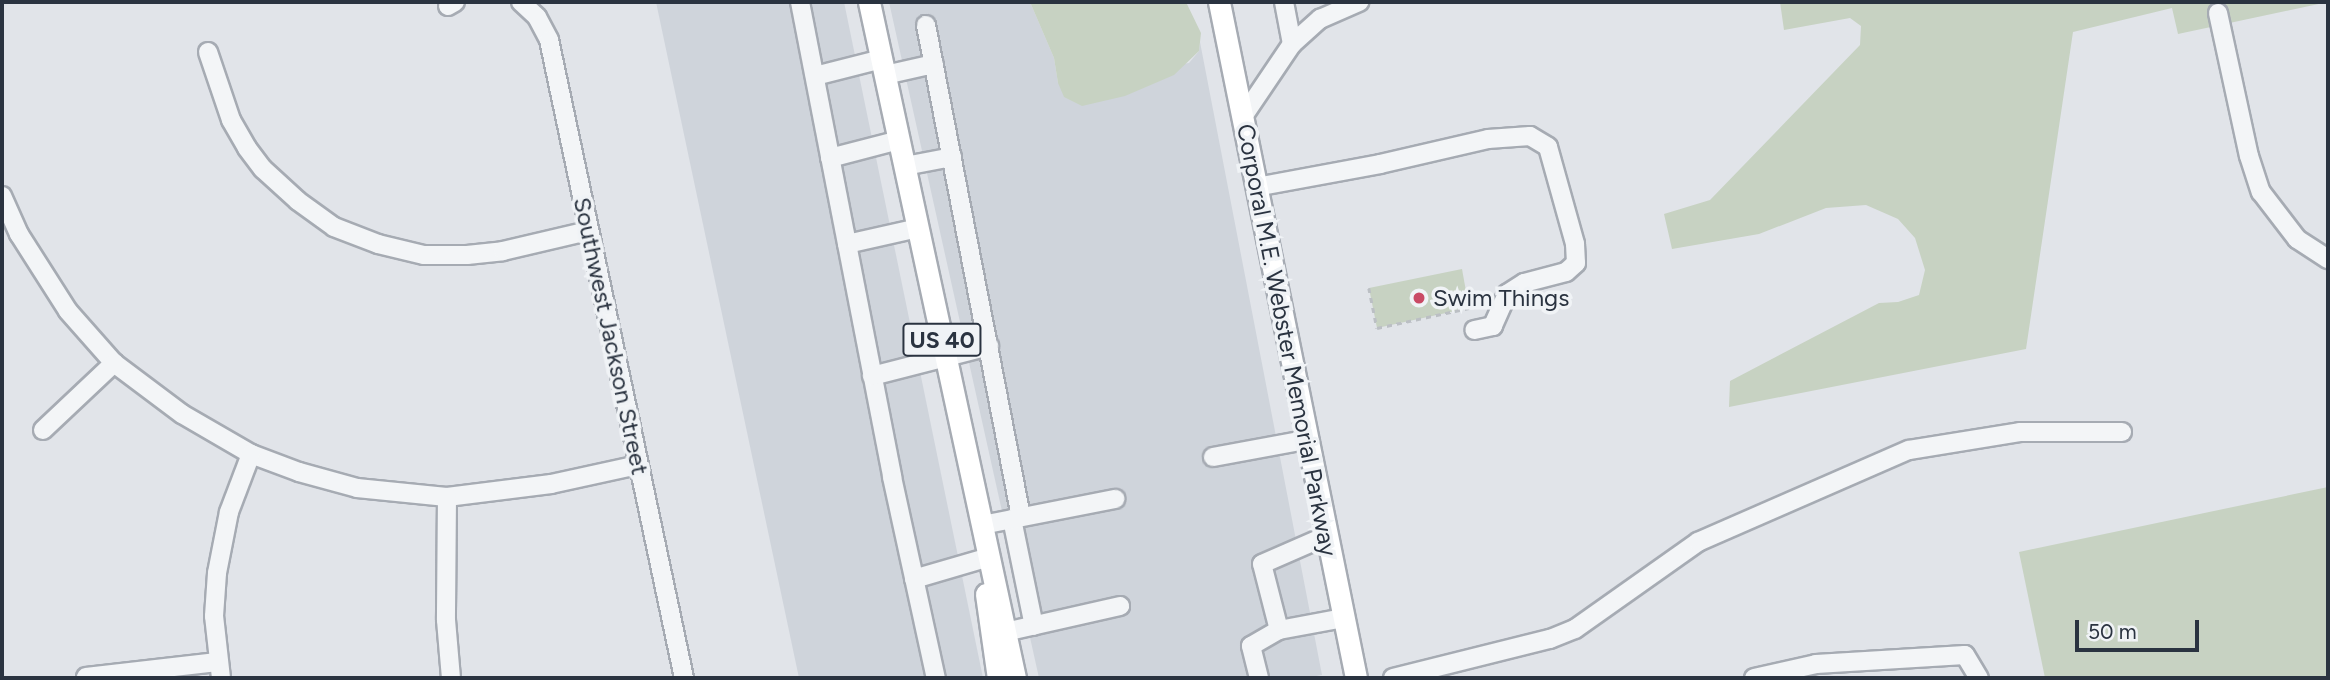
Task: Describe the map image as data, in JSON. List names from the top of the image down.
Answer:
{
  "streets": {
    "main road": ["US 40", "Corporal M.E. Webster Memorial Parkway"],
    "street": ["Southwest Jackson Street"]
  },
  "places": ["Swim Things"],
  "scale_bar": "50 m"
}
